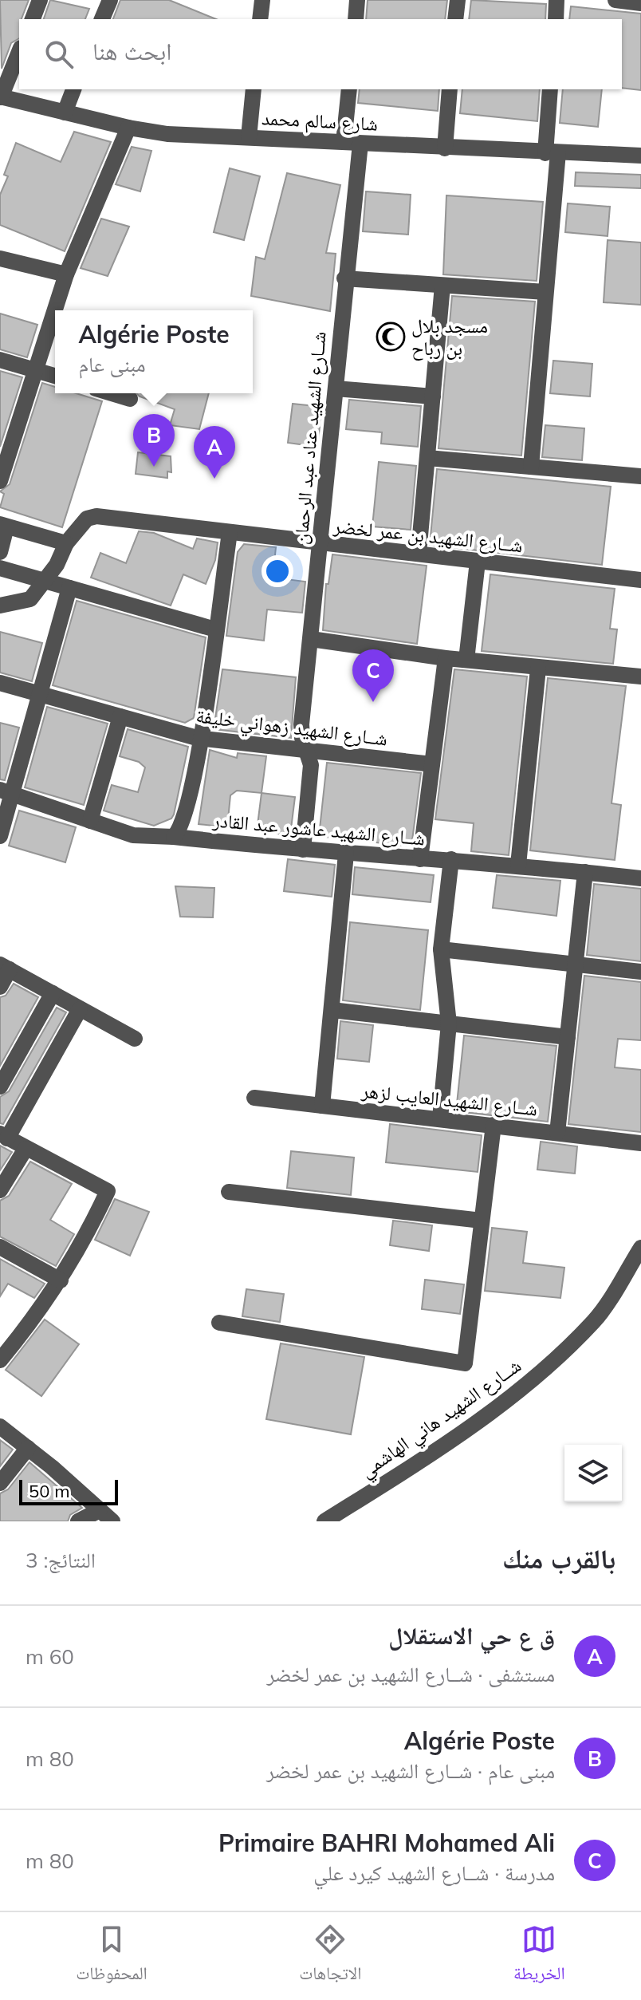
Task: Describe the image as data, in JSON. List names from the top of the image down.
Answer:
{
  "streets": {
    "street": [
      "شارع سالم محمد",
      "شــارع الشهيد عناد عبد الرحمان",
      "شــارع الشهيد بن عمر لخضر",
      "شــارع الشهيد زهواني خليفة",
      "شــارع الشهيد عاشور عبد القادر",
      "شــارع الشهيد العايب لزهر",
      "شــارع الشهيد هاني الهاشمي"
    ]
  },
  "crossings": [
    ["شارع سالم محمد", "شــارع الشهيد عناد عبد الرحمان"],
    ["شــارع الشهيد عناد عبد الرحمان", "شــارع الشهيد بن عمر لخضر"],
    ["شــارع الشهيد عناد عبد الرحمان", "شــارع الشهيد زهواني خليفة"],
    ["شــارع الشهيد عناد عبد الرحمان", "شــارع الشهيد عاشور عبد القادر"]
  ],
  "places": {
    "mosque": ["مسجد بلال بن رباح"]
  },
  "scale_bar": "50 m",
  "page": {
    "search": "ابحث هنا",
    "popup": ["Algérie Poste", "مبنى عام"],
    "pins": ["B", "A", "C"],
    "scale": "50 m",
    "heading": ["بالقرب منك", "النتائج: 3"],
    "list": [
      {
        "mark": "A",
        "name": "ق ع حي الاستقلال",
        "note": "مستشفى · شــارع الشهيد بن عمر لخضر",
        "value": "60 m"
      },
      {
        "mark": "B",
        "name": "Algérie Poste",
        "note": "مبنى عام · شــارع الشهيد بن عمر لخضر",
        "value": "80 m"
      },
      {
        "mark": "C",
        "name": "Primaire BAHRI Mohamed Ali",
        "note": "مدرسة · شــارع الشهيد كيرد علي",
        "value": "80 m"
      }
    ],
    "nav": ["الخريطة", "الاتجاهات", "المحفوظات"]
  }
}
